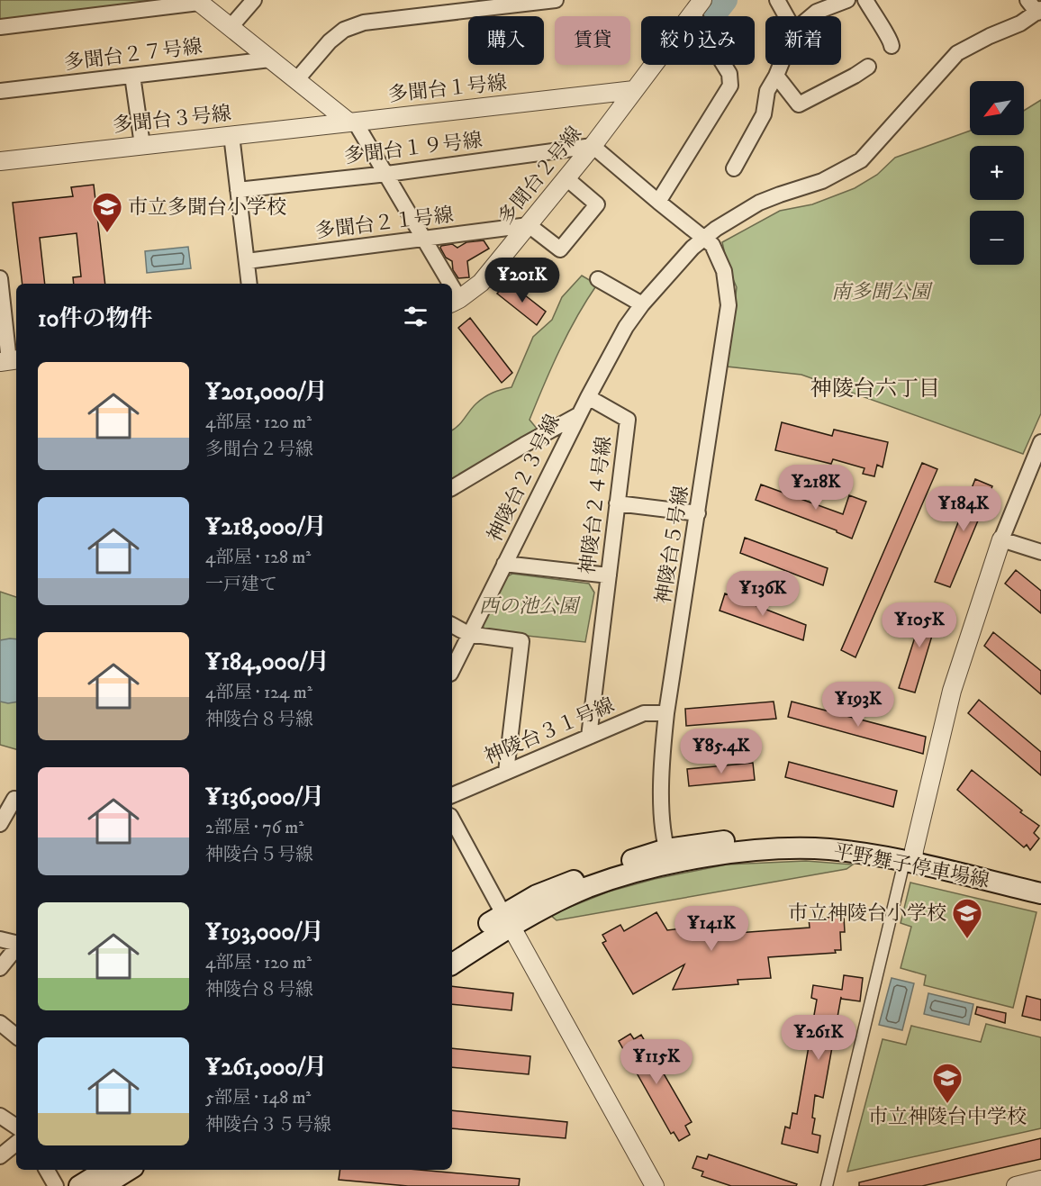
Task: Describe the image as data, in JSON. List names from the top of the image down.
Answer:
{
  "streets": {
    "main road": ["平野舞子停車場線"],
    "street": [
      "多聞台２７号線",
      "多聞台１号線",
      "多聞台３号線",
      "多聞台１９号線",
      "多聞台２号線",
      "多聞台２１号線",
      "神陵台２３号線",
      "神陵台２４号線",
      "神陵台５号線",
      "神陵台３１号線"
    ]
  },
  "crossings": [
    ["多聞台１号線", "多聞台３号線"],
    ["多聞台１号線", "多聞台２号線"],
    ["多聞台１９号線", "多聞台２号線"],
    ["多聞台１９号線", "神陵台５号線"],
    ["多聞台２号線", "多聞台２１号線"],
    ["多聞台２号線", "神陵台５号線"],
    ["神陵台２３号線", "神陵台２４号線"],
    ["神陵台２３号線", "神陵台５号線"],
    ["神陵台２４号線", "神陵台３１号線"],
    ["神陵台５号線", "神陵台３１号線"],
    ["神陵台５号線", "平野舞子停車場線"]
  ],
  "districts": ["神陵台六丁目"],
  "parks": ["南多聞公園", "西の池公園"],
  "places": {
    "school or university": ["市立多聞台小学校", "市立神陵台小学校", "市立神陵台中学校"]
  },
  "north": "bottom left",
  "page": {
    "chip": [
      "購入",
      "賃貸",
      "絞り込み",
      "新着"
    ],
    "map_buttons": ["+", "−"],
    "price": [
      "¥201K",
      "¥218K",
      "¥184K",
      "¥136K",
      "¥105K",
      "¥193K",
      "¥85.4K",
      "¥141K",
      "¥261K",
      "¥115K"
    ],
    "heading": "10件の物件",
    "list": [
      {
        "name": "¥201,000/月",
        "note": "4部屋 · 120 m² · 多聞台２号線"
      },
      {
        "name": "¥218,000/月",
        "note": "4部屋 · 128 m² · 一戸建て"
      },
      {
        "name": "¥184,000/月",
        "note": "4部屋 · 124 m² · 神陵台８号線"
      },
      {
        "name": "¥136,000/月",
        "note": "2部屋 · 76 m² · 神陵台５号線"
      },
      {
        "name": "¥193,000/月",
        "note": "4部屋 · 120 m² · 神陵台８号線"
      },
      {
        "name": "¥261,000/月",
        "note": "5部屋 · 148 m² · 神陵台３５号線"
      }
    ]
  }
}
